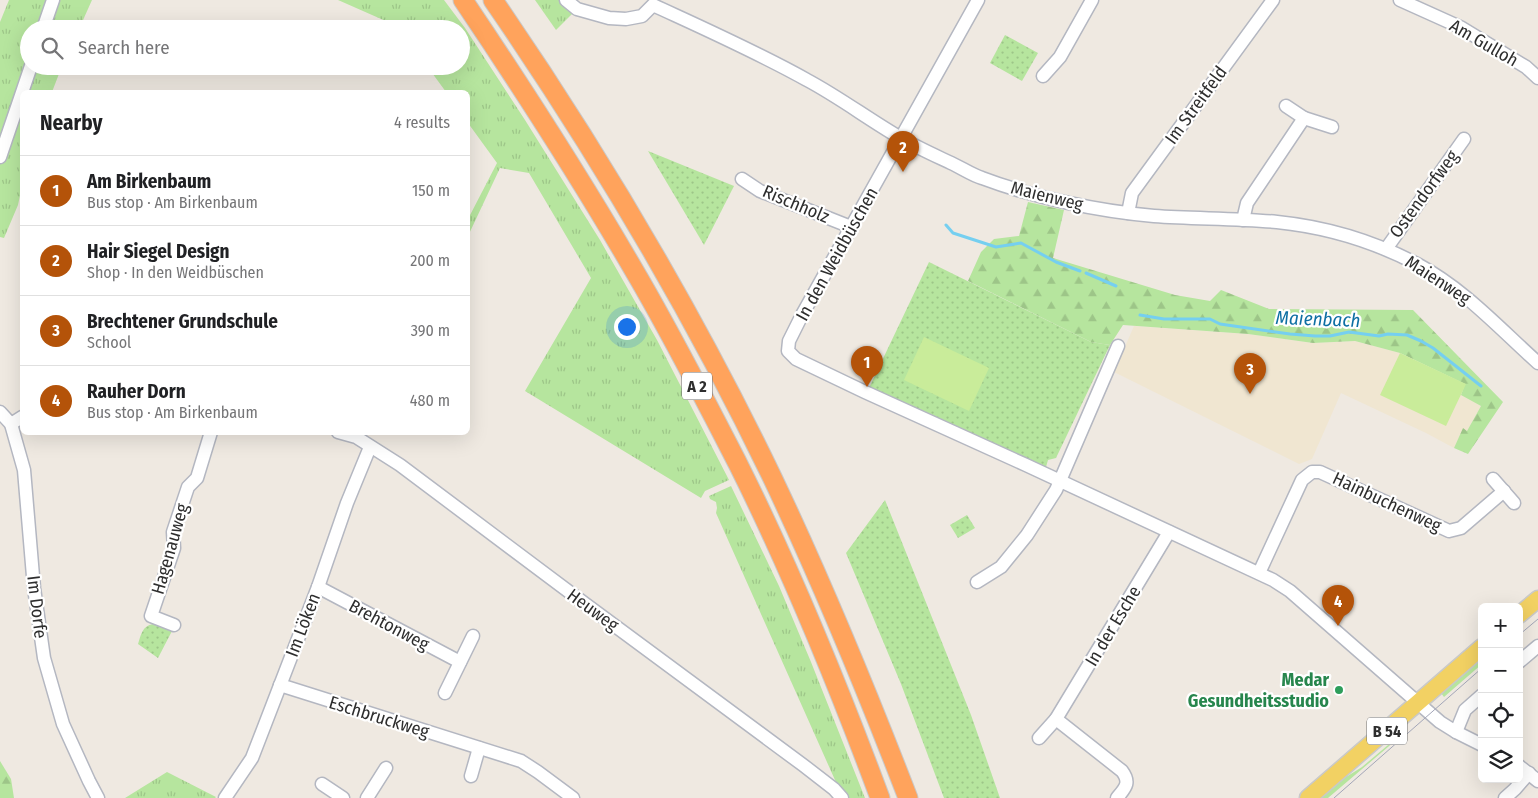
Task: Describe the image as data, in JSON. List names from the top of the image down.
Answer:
{
  "streets": {
    "highway": ["A 2"],
    "main road": ["B 54"],
    "street": [
      "Am Gulloh",
      "Im Streitfeld",
      "Ostendorfweg",
      "Maienweg",
      "Rischholz",
      "In den Weidbüschen",
      "Hainbuchenweg",
      "Hagenauweg",
      "Im Dorfe",
      "Heuweg",
      "Im Löken",
      "Brehtonweg",
      "In der Esche",
      "Eschbruckweg"
    ]
  },
  "crossings": [
    ["Im Streitfeld", "Maienweg"],
    ["Ostendorfweg", "Maienweg"],
    ["Maienweg", "In den Weidbüschen"],
    ["Rischholz", "In den Weidbüschen"],
    ["Heuweg", "Im Löken"],
    ["Im Löken", "Brehtonweg"],
    ["Im Löken", "Eschbruckweg"]
  ],
  "water": ["Maienbach"],
  "places": ["Medar Gesundheitsstudio"],
  "page": {
    "search": "Search here",
    "heading": ["Nearby", "4 results"],
    "pins": [
      "2",
      "1",
      "3",
      "4"
    ],
    "list": [
      {
        "mark": "1",
        "name": "Am Birkenbaum",
        "note": "Bus stop · Am Birkenbaum",
        "value": "150 m"
      },
      {
        "mark": "2",
        "name": "Hair Siegel Design",
        "note": "Shop · In den Weidbüschen",
        "value": "200 m"
      },
      {
        "mark": "3",
        "name": "Brechtener Grundschule",
        "note": "School",
        "value": "390 m"
      },
      {
        "mark": "4",
        "name": "Rauher Dorn",
        "note": "Bus stop · Am Birkenbaum",
        "value": "480 m"
      }
    ],
    "map_buttons": ["+", "−"]
  }
}
